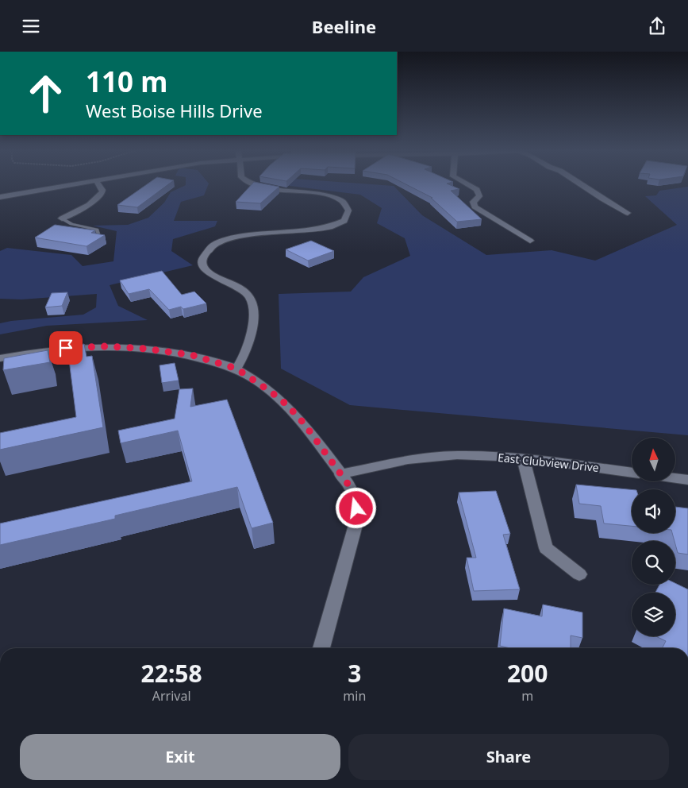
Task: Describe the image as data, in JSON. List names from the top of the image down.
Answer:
{
  "streets": {
    "street": ["East Clubview Drive"]
  },
  "north": "top",
  "page": {
    "header": "Beeline",
    "turn": ["110 m", "West Boise Hills Drive"],
    "eta": [
      "22:58",
      "Arrival",
      "3",
      "min",
      "200",
      "m"
    ],
    "buttons": ["Exit", "Share"]
  }
}
